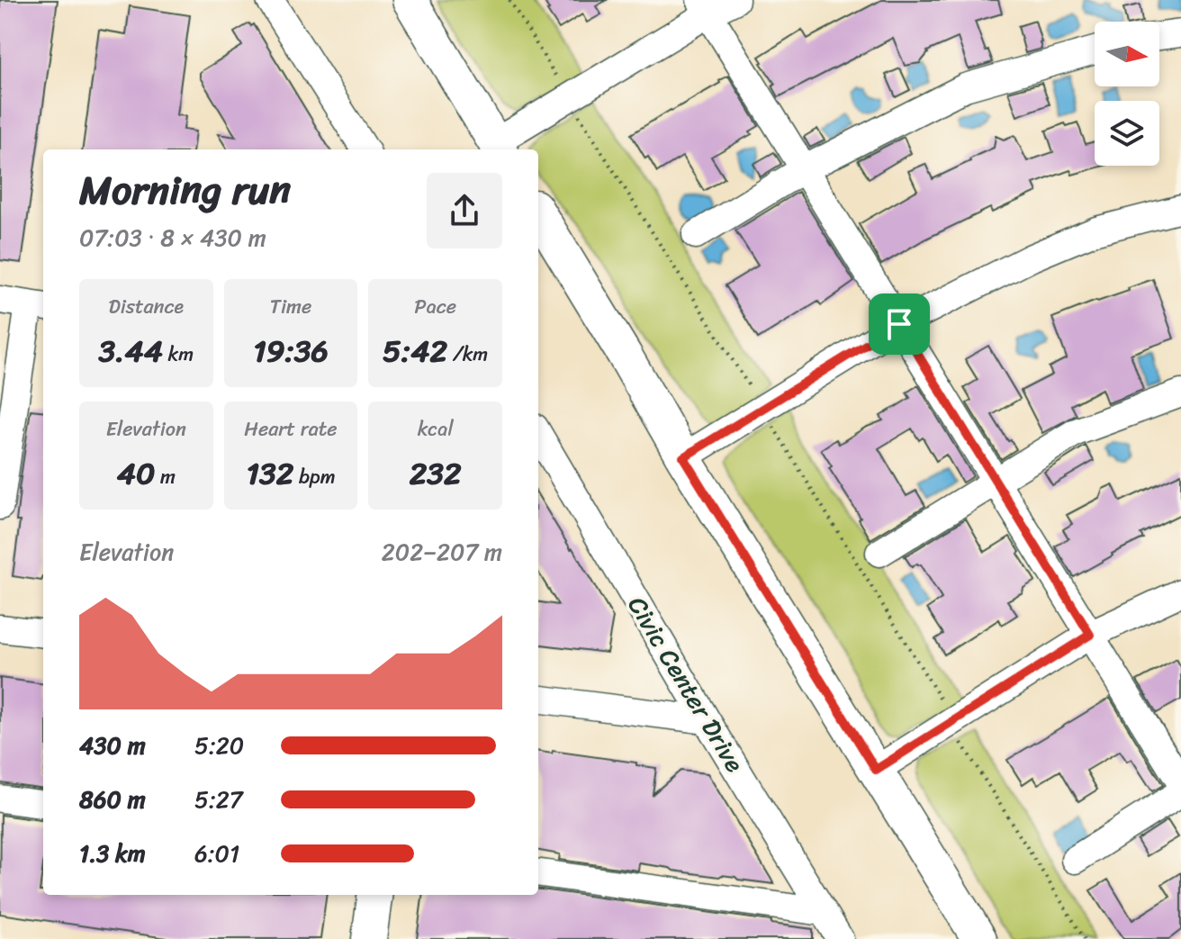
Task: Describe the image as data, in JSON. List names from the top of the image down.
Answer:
{
  "streets": {
    "street": ["Civic Center Drive"]
  },
  "north": "right",
  "page": {
    "heading": ["Morning run", "07:03 · 8 × 430 m"],
    "stats": [
      ["Distance", "3.44 km"],
      ["Time", "19:36"],
      ["Pace", "5:42 /km"],
      ["Elevation", "40 m"],
      ["Heart rate", "132 bpm"],
      ["kcal", "232"]
    ],
    "chart": ["Elevation", "202–207 m"],
    "list": [
      {
        "name": "430 m",
        "note": "5:20"
      },
      {
        "name": "860 m",
        "note": "5:27"
      },
      {
        "name": "1.3 km",
        "note": "6:01"
      }
    ]
  }
}
